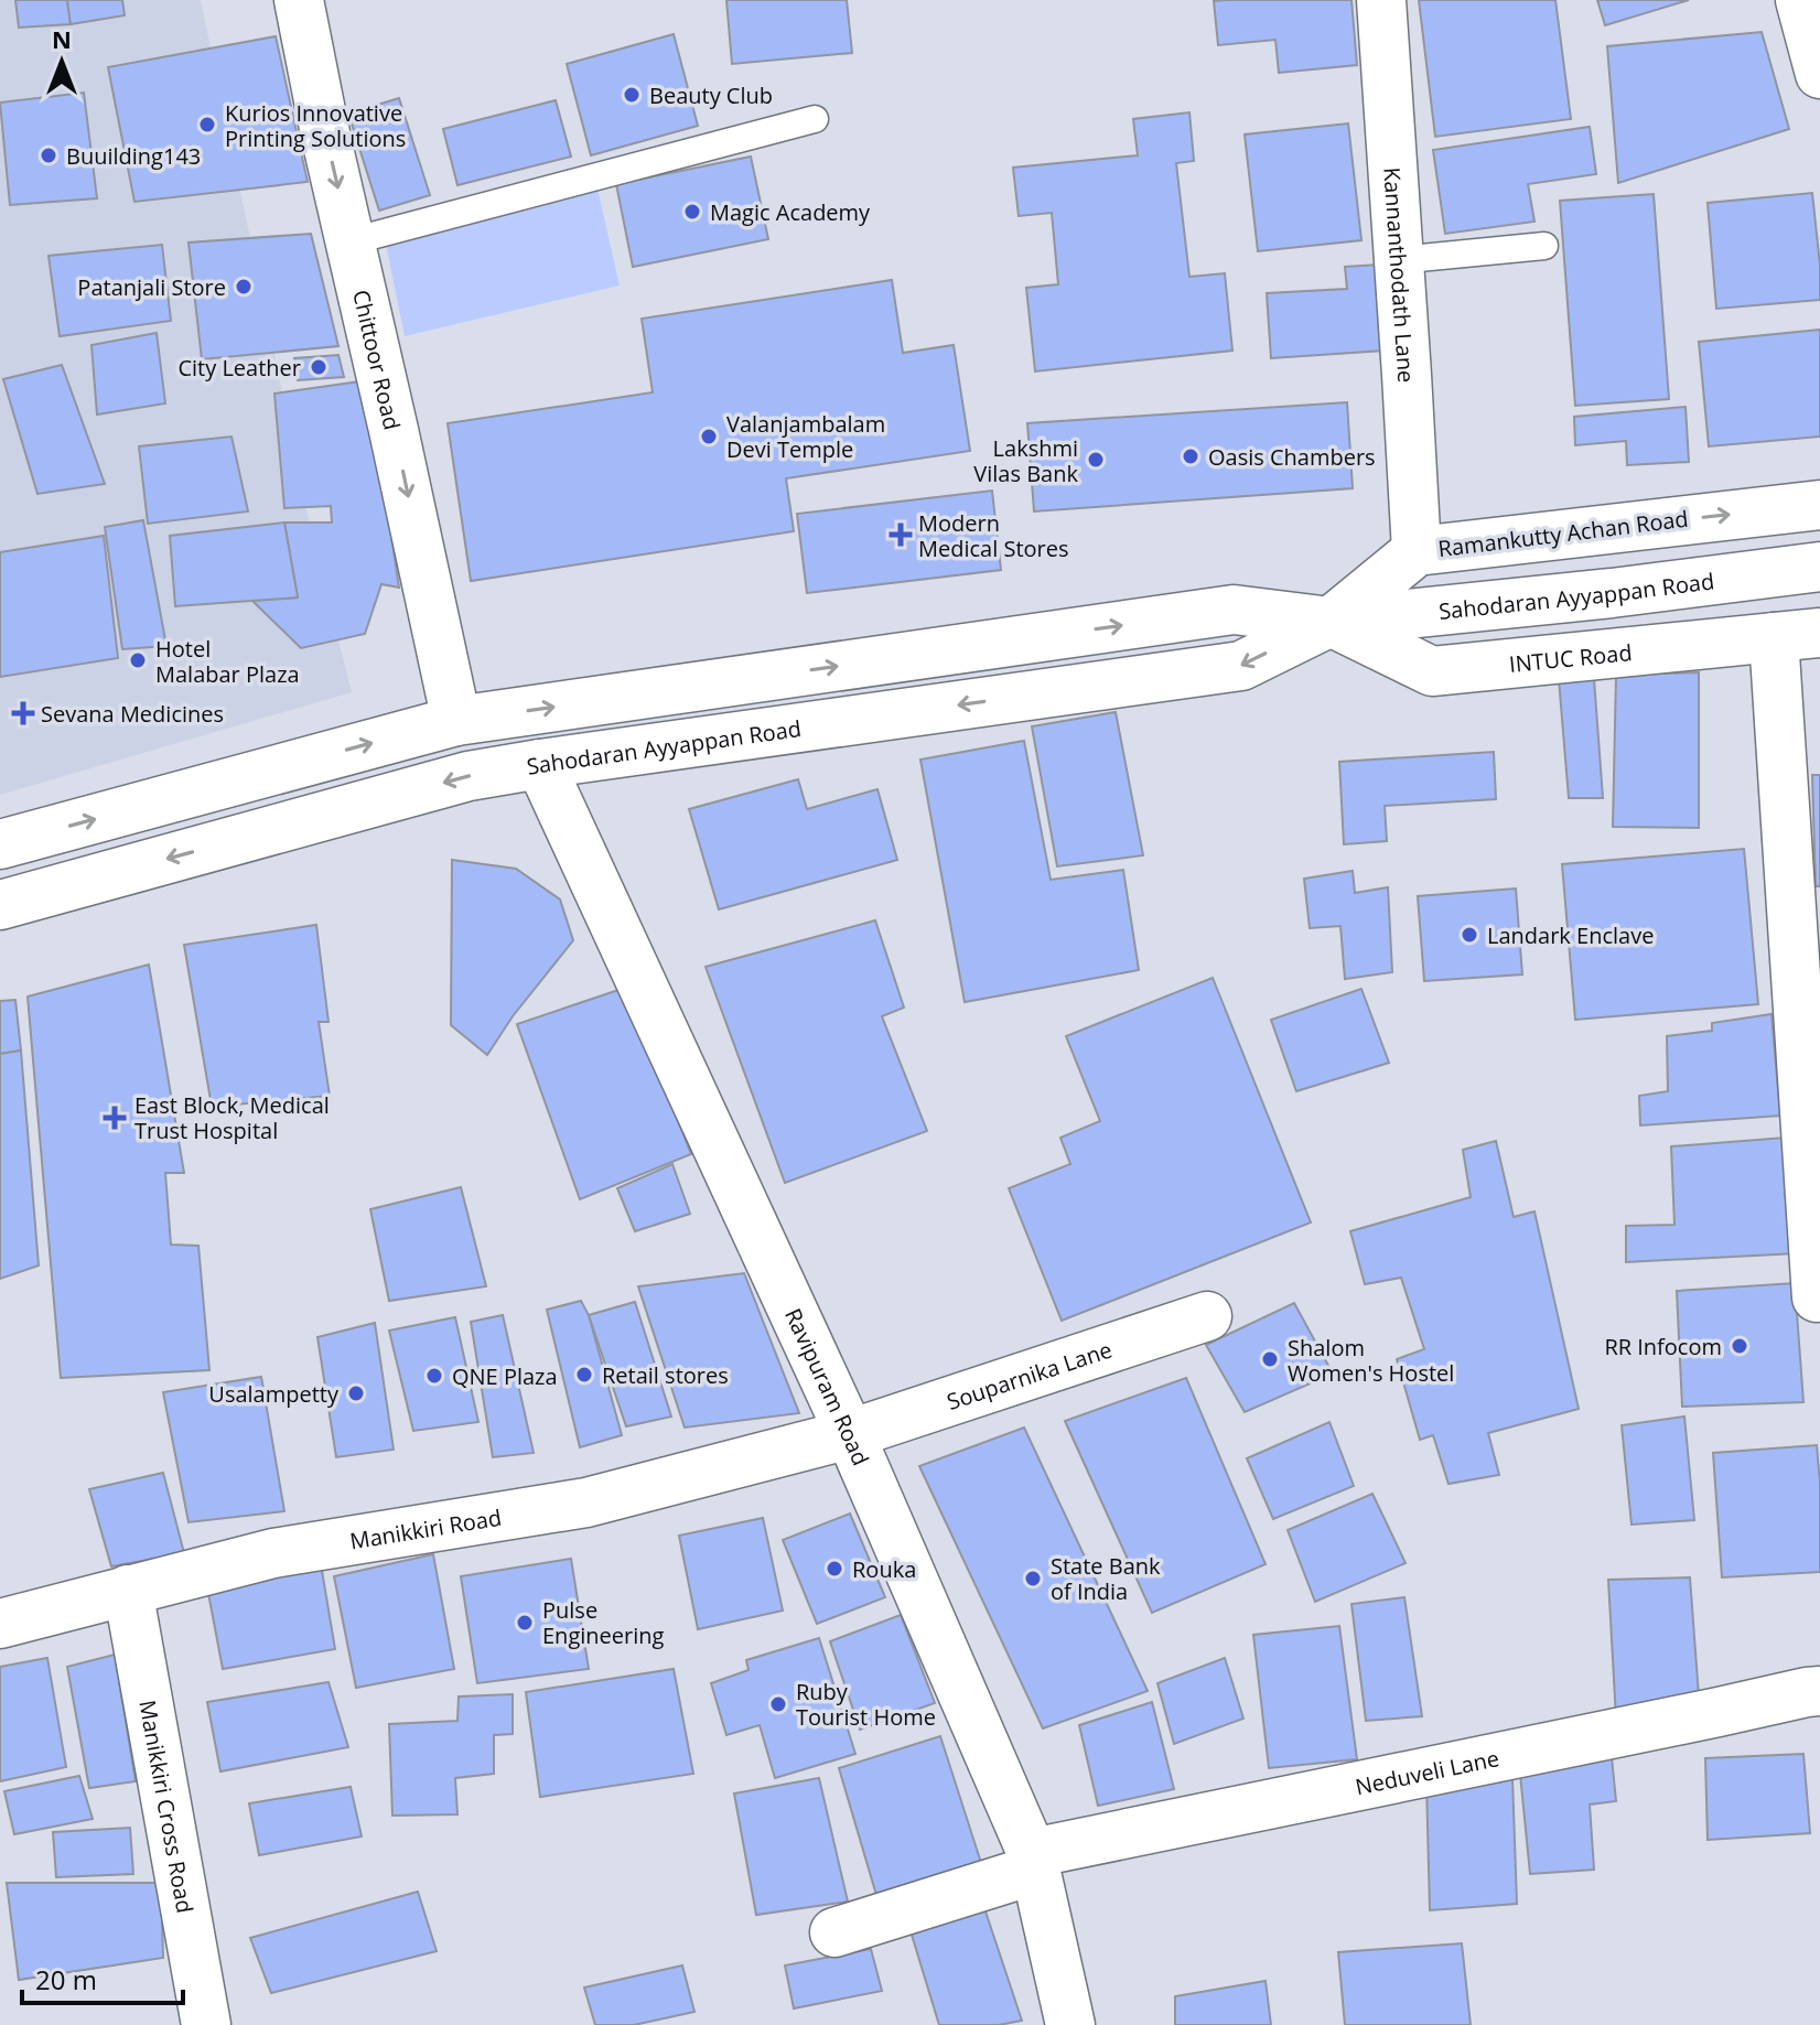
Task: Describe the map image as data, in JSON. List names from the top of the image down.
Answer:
{
  "streets": {
    "main road": [
      "Kannanthodath Lane",
      "Chittoor Road",
      "Ramankutty Achan Road",
      "Sahodaran Ayyappan Road",
      "INTUC Road",
      "Souparnika Lane",
      "Ravipuram Road",
      "Manikkiri Road",
      "Neduveli Lane",
      "Manikkiri Cross Road"
    ]
  },
  "crossings": [
    ["Kannanthodath Lane", "Ramankutty Achan Road"],
    ["Chittoor Road", "Sahodaran Ayyappan Road"],
    ["Ramankutty Achan Road", "Sahodaran Ayyappan Road"],
    ["Ramankutty Achan Road", "INTUC Road"],
    ["Sahodaran Ayyappan Road", "INTUC Road"],
    ["Sahodaran Ayyappan Road", "Ravipuram Road"],
    ["Souparnika Lane", "Ravipuram Road"],
    ["Souparnika Lane", "Manikkiri Road"],
    ["Ravipuram Road", "Manikkiri Road"],
    ["Ravipuram Road", "Neduveli Lane"],
    ["Manikkiri Road", "Manikkiri Cross Road"]
  ],
  "one_way": ["Chittoor Road", "Ramankutty Achan Road"],
  "places": {
    "other": [
      "Beauty Club",
      "Kurios Innovative Printing Solutions",
      "Buuilding143",
      "Magic Academy",
      "Patanjali Store",
      "City Leather",
      "Valanjambalam Devi Temple",
      "Oasis Chambers",
      "Lakshmi Vilas Bank",
      "Hotel Malabar Plaza",
      "Landark Enclave",
      "RR Infocom",
      "Shalom Women's Hostel",
      "Retail stores",
      "QNE Plaza",
      "Usalampetty",
      "Rouka",
      "State Bank of India",
      "Pulse Engineering",
      "Ruby Tourist Home"
    ],
    "health": ["Modern Medical Stores", "Sevana Medicines", "East Block, Medical Trust Hospital"]
  },
  "scale_bar": "20 m",
  "north": "top"
}
